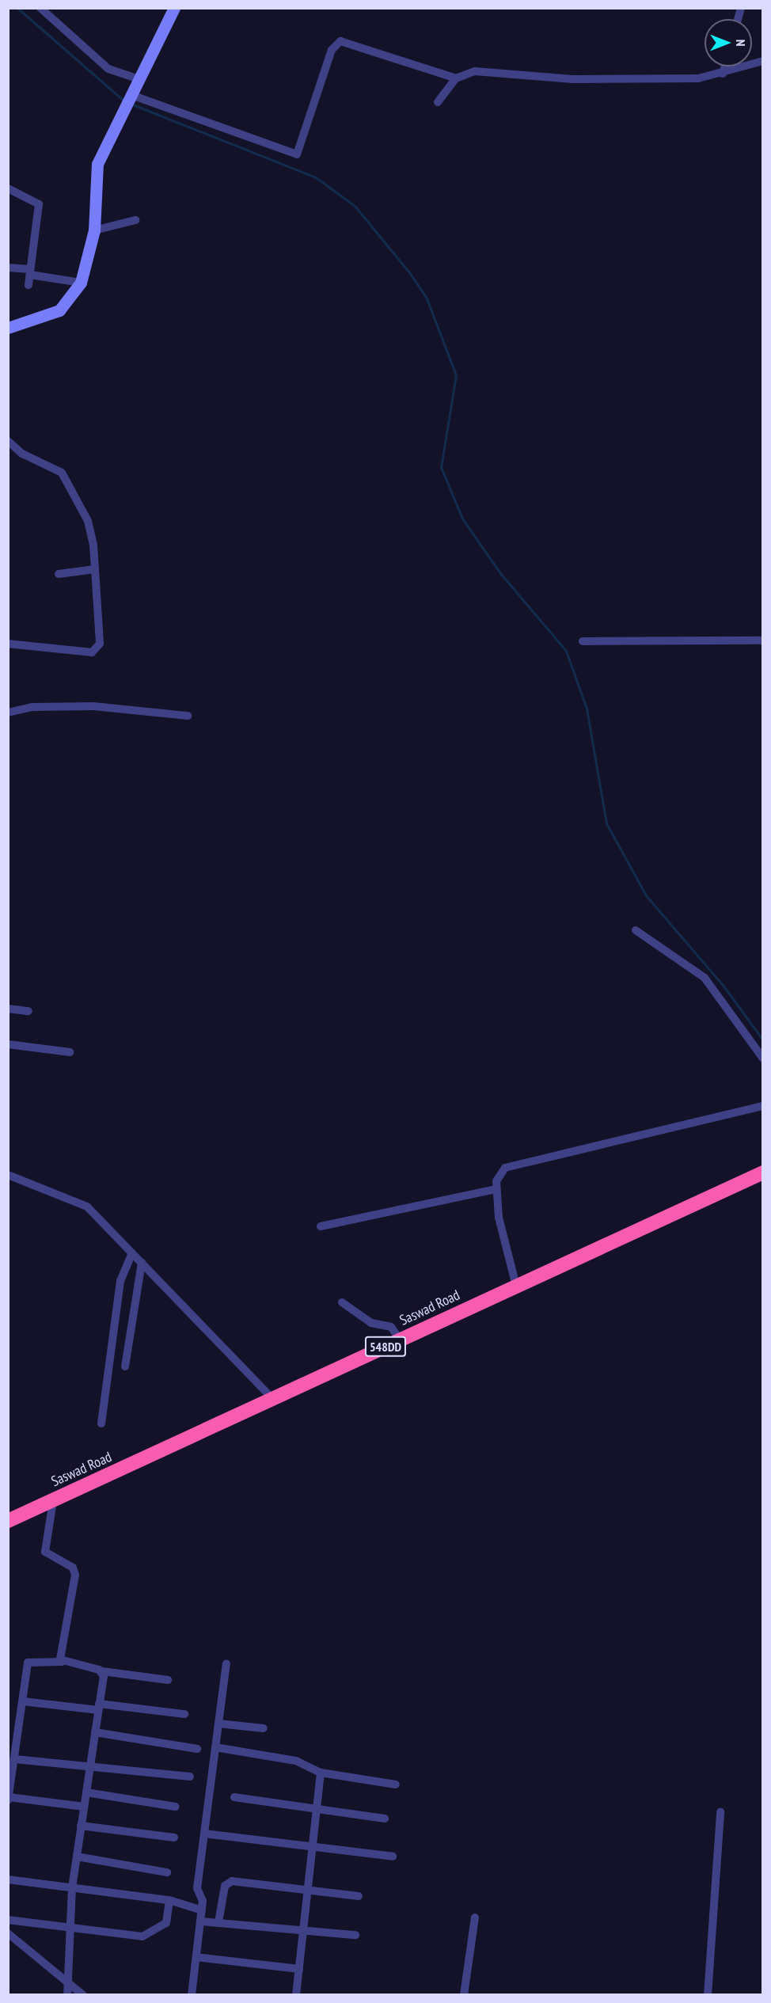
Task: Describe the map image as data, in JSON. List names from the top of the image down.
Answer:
{
  "streets": {
    "highway": ["Saswad Road", "548DD"]
  },
  "north": "right"
}
